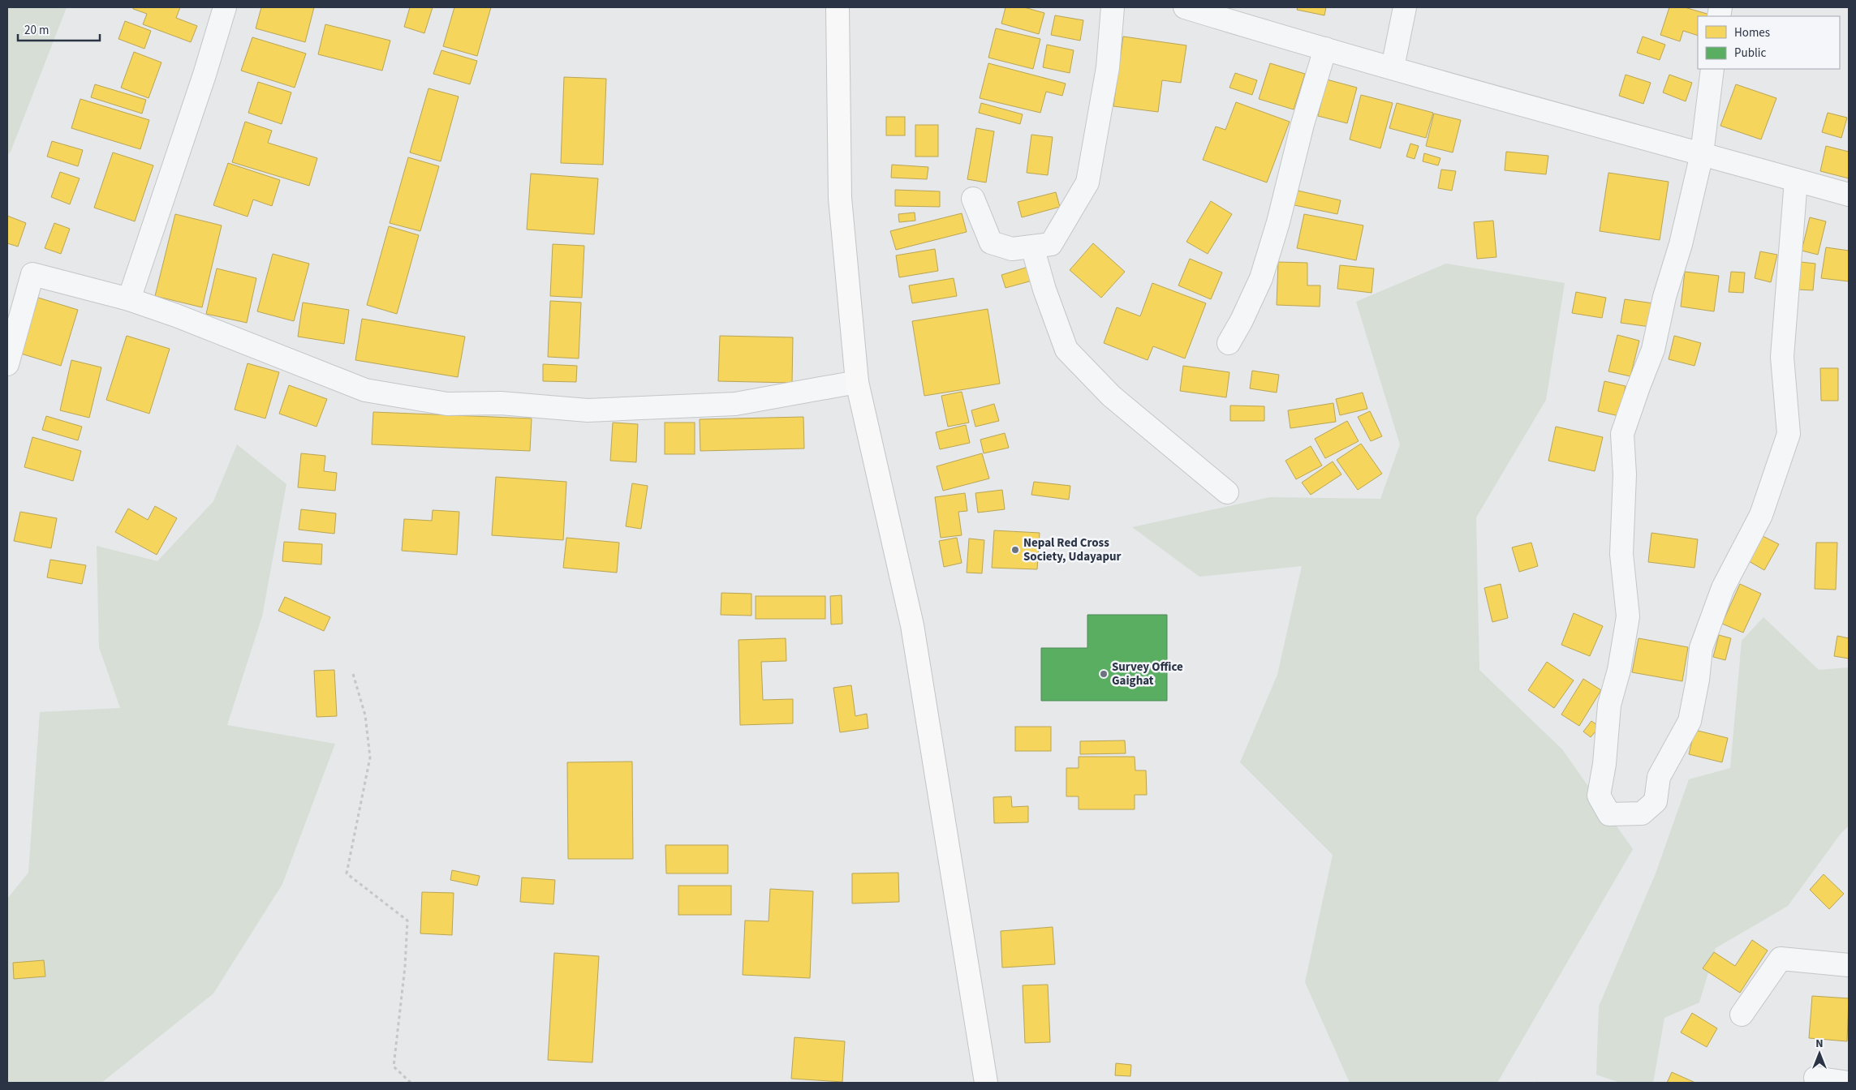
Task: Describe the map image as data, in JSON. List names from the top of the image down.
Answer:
{
  "places": ["Nepal Red Cross Society, Udayapur", "Survey Office Gaighat"],
  "legend": ["Homes", "Public"],
  "scale_bar": "20 m",
  "north": "top"
}
